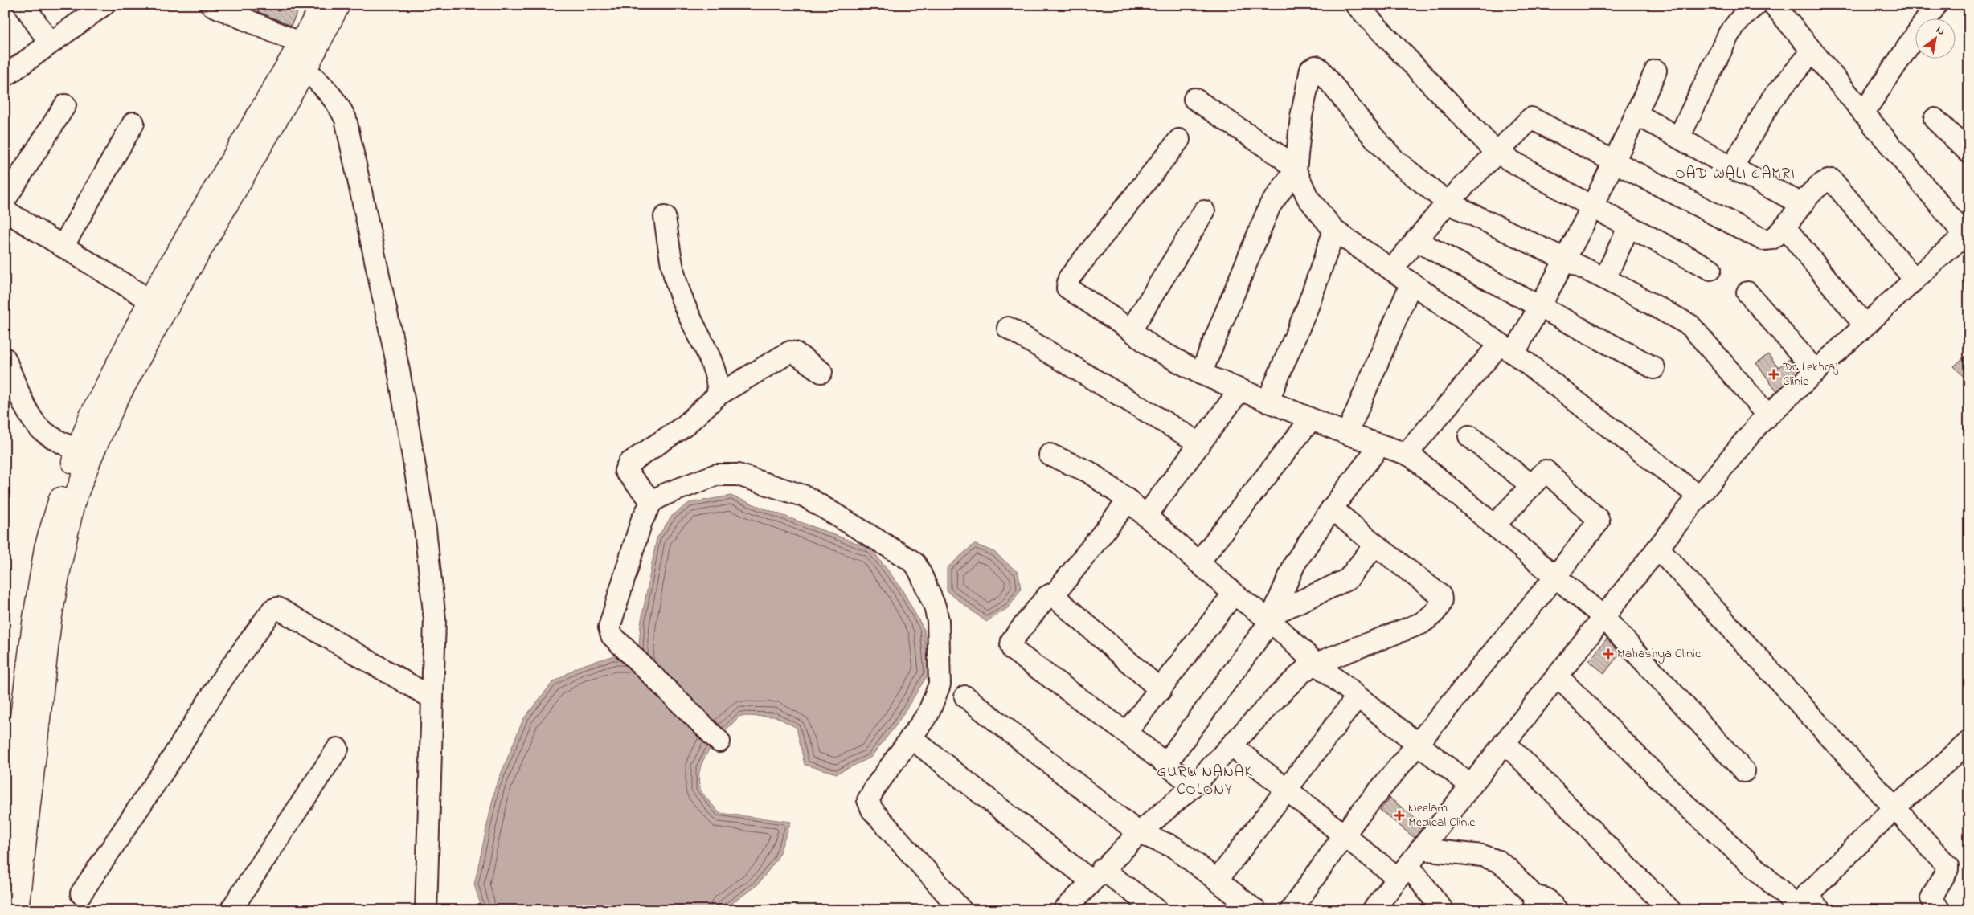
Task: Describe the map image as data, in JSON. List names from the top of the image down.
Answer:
{
  "districts": ["OAD WALI GAMRI", "GURU NANAK COLONY"],
  "places": {
    "health": ["Dr. Lekhraj Clinic", "Mahashya Clinic", "Neelam Medical Clinic"]
  },
  "north": "top right"
}
